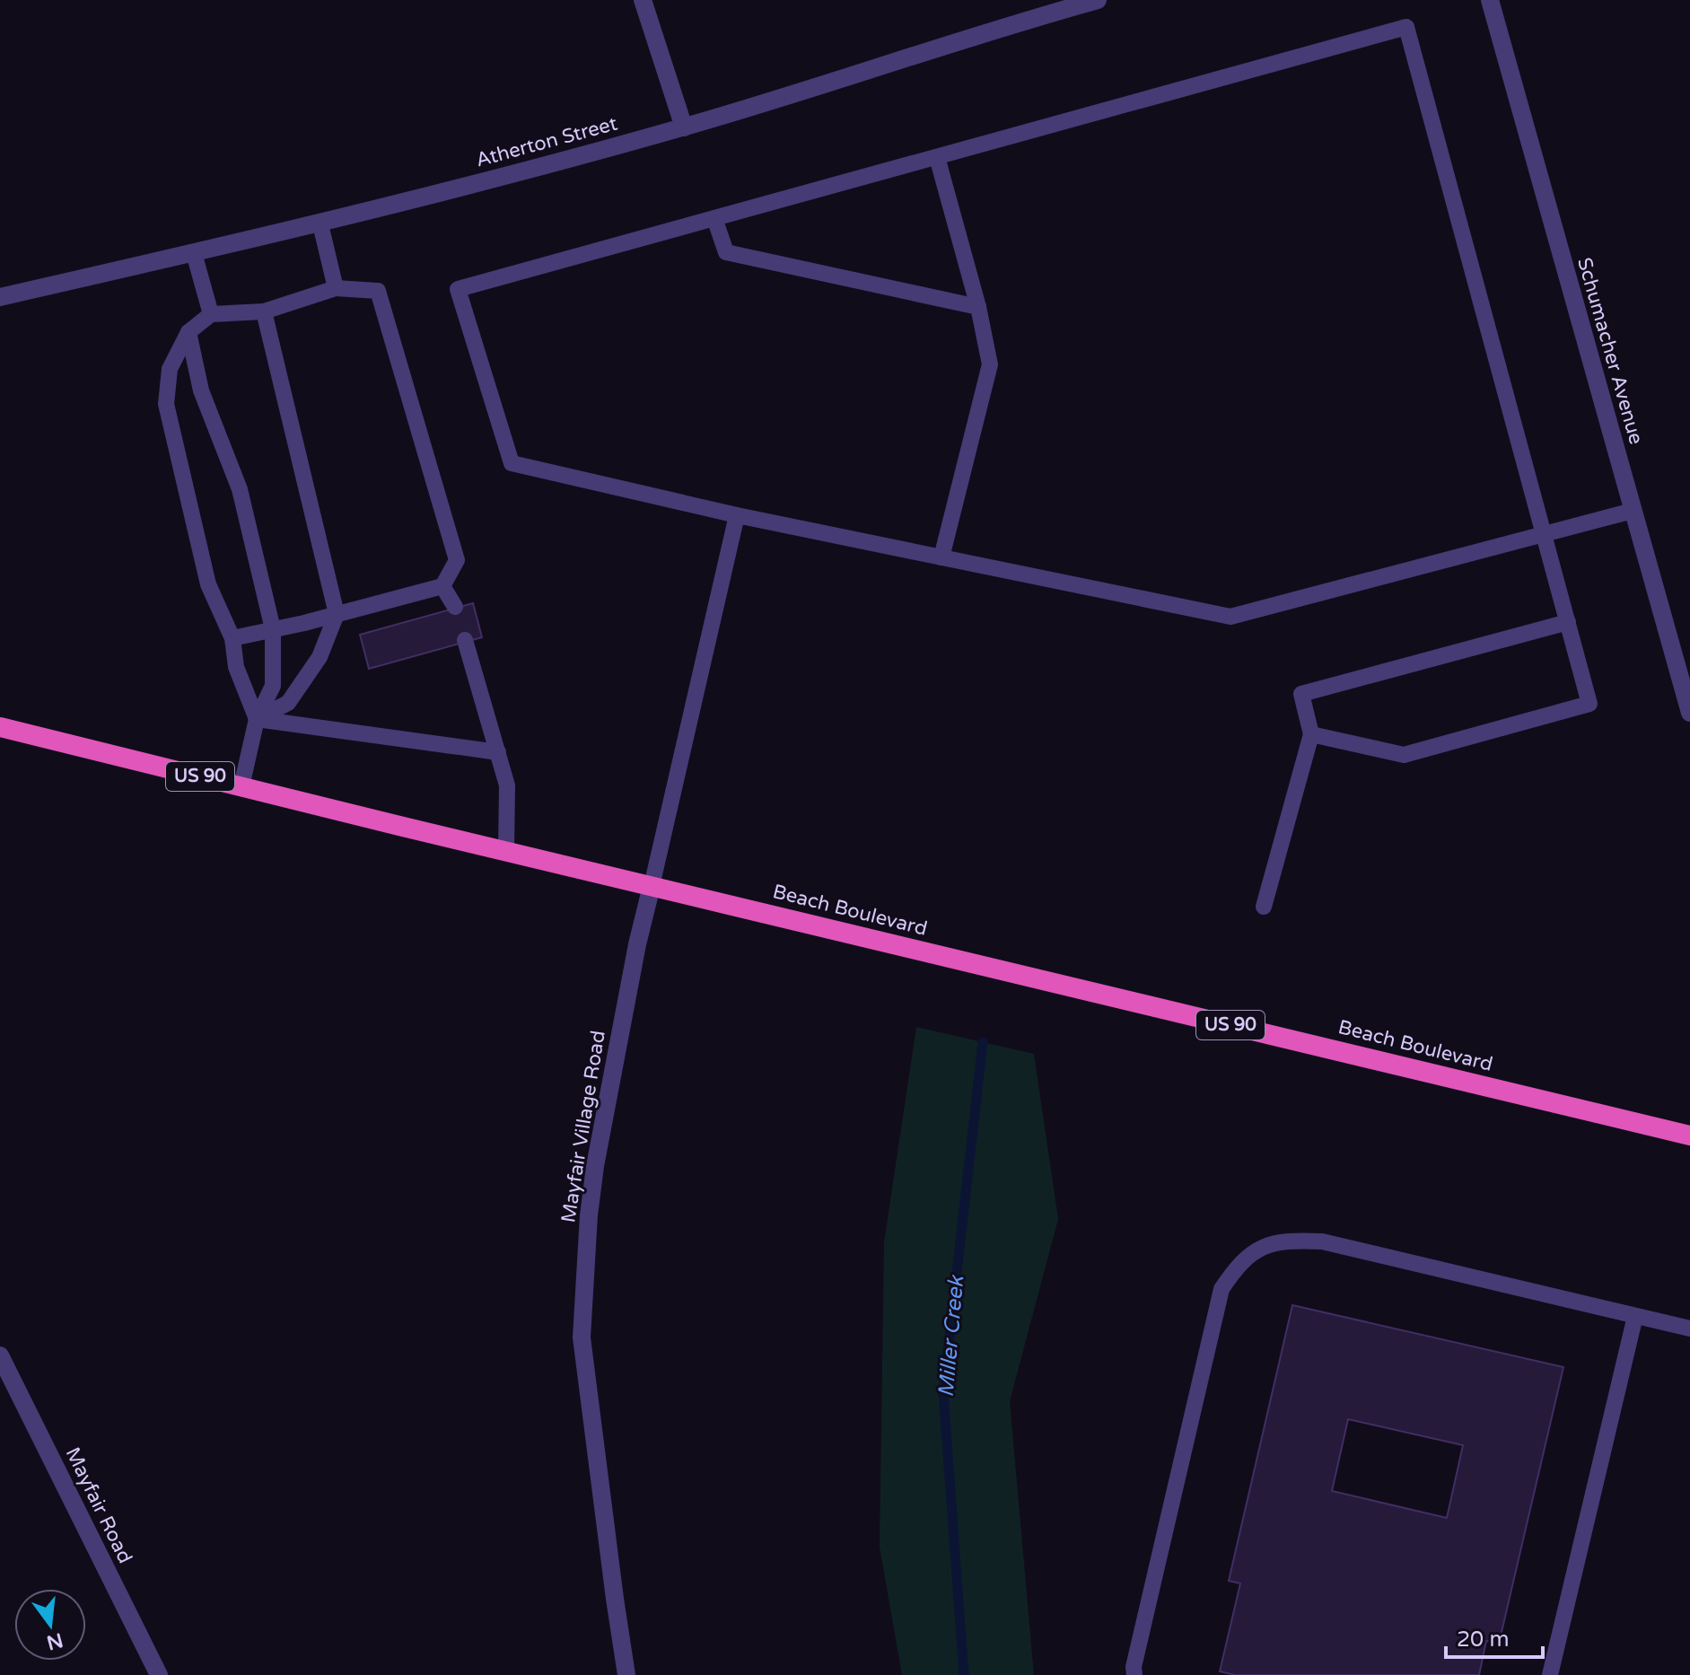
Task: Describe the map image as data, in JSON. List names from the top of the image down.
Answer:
{
  "streets": {
    "highway": ["US 90", "Beach Boulevard"],
    "street": [
      "Atherton Street",
      "Schumacher Avenue",
      "Mayfair Village Road",
      "Mayfair Road"
    ]
  },
  "crossings": [
    ["Beach Boulevard", "Mayfair Village Road"]
  ],
  "water": ["Miller Creek"],
  "scale_bar": "20 m",
  "north": "bottom"
}
